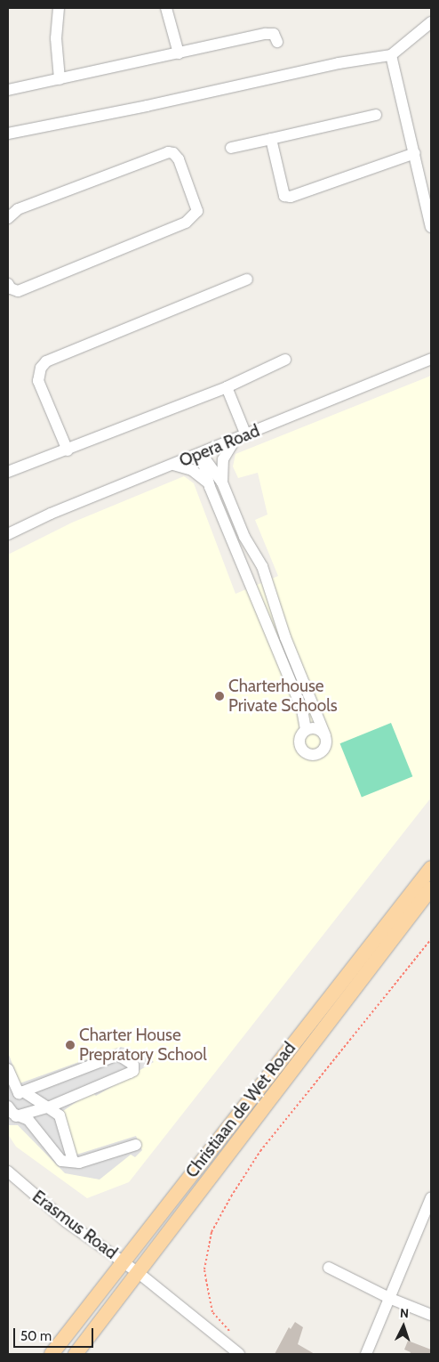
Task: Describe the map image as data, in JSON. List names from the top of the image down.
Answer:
{
  "streets": {
    "main road": ["Christiaan de Wet Road"],
    "street": ["Opera Road", "Erasmus Road"]
  },
  "crossings": [
    ["Christiaan de Wet Road", "Erasmus Road"]
  ],
  "places": ["Charterhouse Private Schools", "Charter House Prepratory School"],
  "scale_bar": "50 m",
  "north": "top"
}
